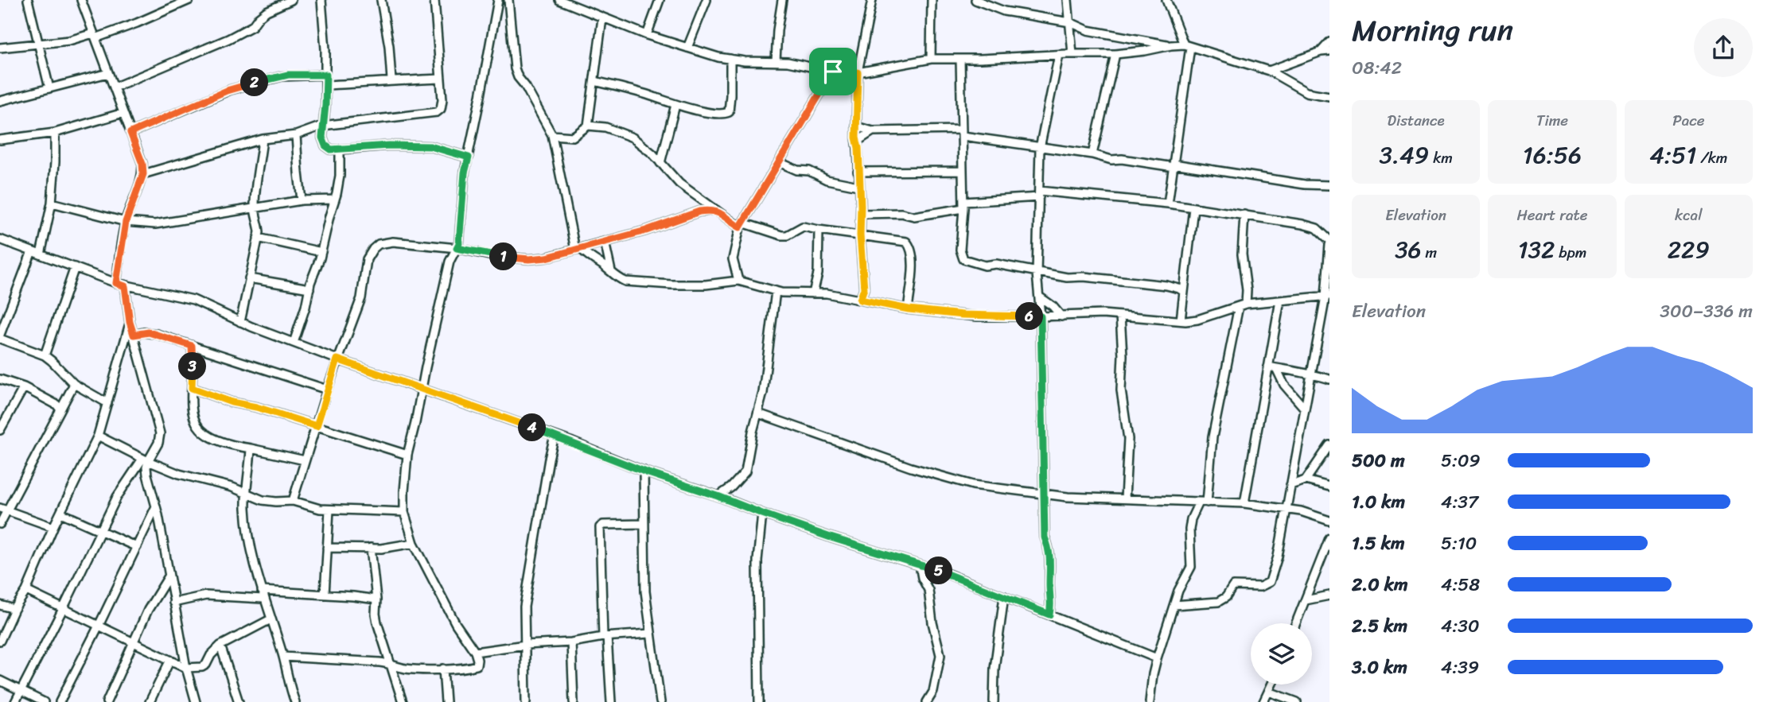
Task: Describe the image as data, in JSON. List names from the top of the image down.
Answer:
{
  "page": {
    "heading": ["Morning run", "08:42"],
    "pins": [
      "2",
      "1",
      "6",
      "3",
      "4",
      "5"
    ],
    "stats": [
      ["Distance", "3.49 km"],
      ["Time", "16:56"],
      ["Pace", "4:51 /km"],
      ["Elevation", "36 m"],
      ["Heart rate", "132 bpm"],
      ["kcal", "229"]
    ],
    "chart": ["Elevation", "300–336 m"],
    "list": [
      {
        "name": "500 m",
        "note": "5:09"
      },
      {
        "name": "1.0 km",
        "note": "4:37"
      },
      {
        "name": "1.5 km",
        "note": "5:10"
      },
      {
        "name": "2.0 km",
        "note": "4:58"
      },
      {
        "name": "2.5 km",
        "note": "4:30"
      },
      {
        "name": "3.0 km",
        "note": "4:39"
      }
    ]
  }
}
